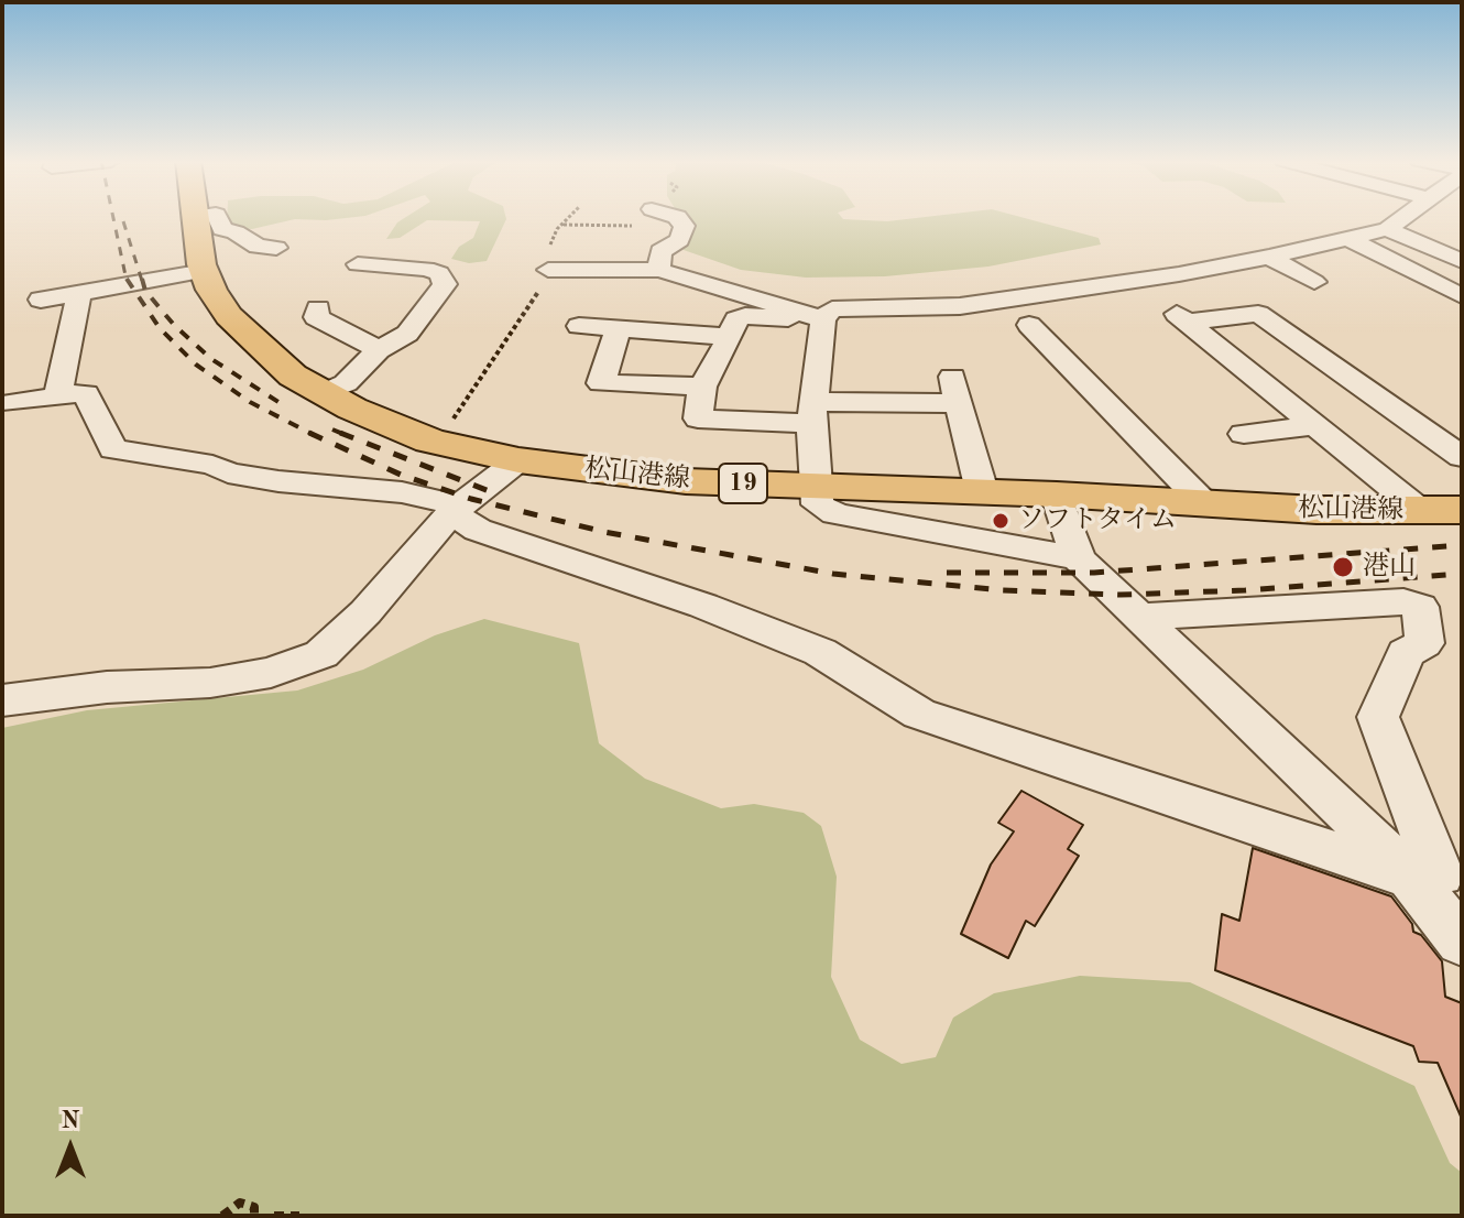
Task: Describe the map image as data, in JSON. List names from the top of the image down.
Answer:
{
  "streets": {
    "main road": ["松山港線", "19"]
  },
  "places": ["ソフトタイム", "港山"],
  "north": "top"
}
